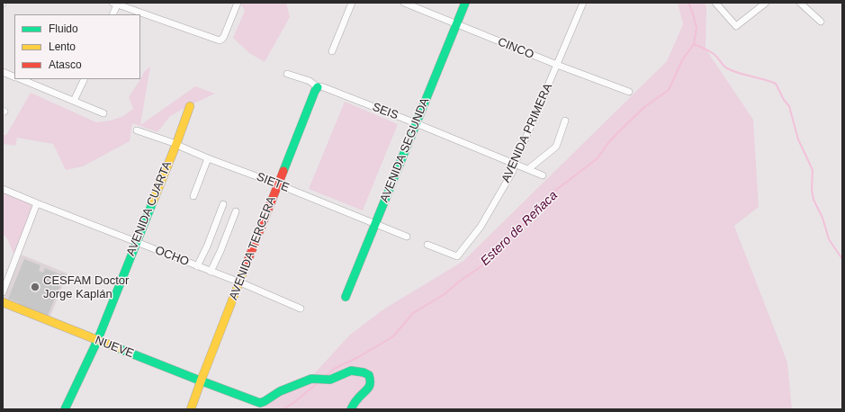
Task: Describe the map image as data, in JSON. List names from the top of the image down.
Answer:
{
  "streets": {
    "street": [
      "CINCO",
      "SEIS",
      "AVENIDA PRIMERA",
      "AVENIDA SEGUNDA",
      "SIETE",
      "AVENIDA CUARTA",
      "AVENIDA TERCERA",
      "OCHO",
      "NUEVE"
    ]
  },
  "crossings": [
    ["CINCO", "AVENIDA PRIMERA"],
    ["CINCO", "AVENIDA SEGUNDA"],
    ["SEIS", "AVENIDA PRIMERA"],
    ["SEIS", "AVENIDA SEGUNDA"],
    ["SEIS", "AVENIDA TERCERA"],
    ["AVENIDA SEGUNDA", "SIETE"],
    ["SIETE", "AVENIDA CUARTA"],
    ["SIETE", "AVENIDA TERCERA"],
    ["AVENIDA CUARTA", "OCHO"],
    ["AVENIDA CUARTA", "NUEVE"],
    ["AVENIDA TERCERA", "OCHO"],
    ["AVENIDA TERCERA", "NUEVE"]
  ],
  "water": ["Estero de Reñaca"],
  "places": ["CESFAM Doctor Jorge Kaplán"],
  "legend": ["Fluido", "Lento", "Atasco"]
}
